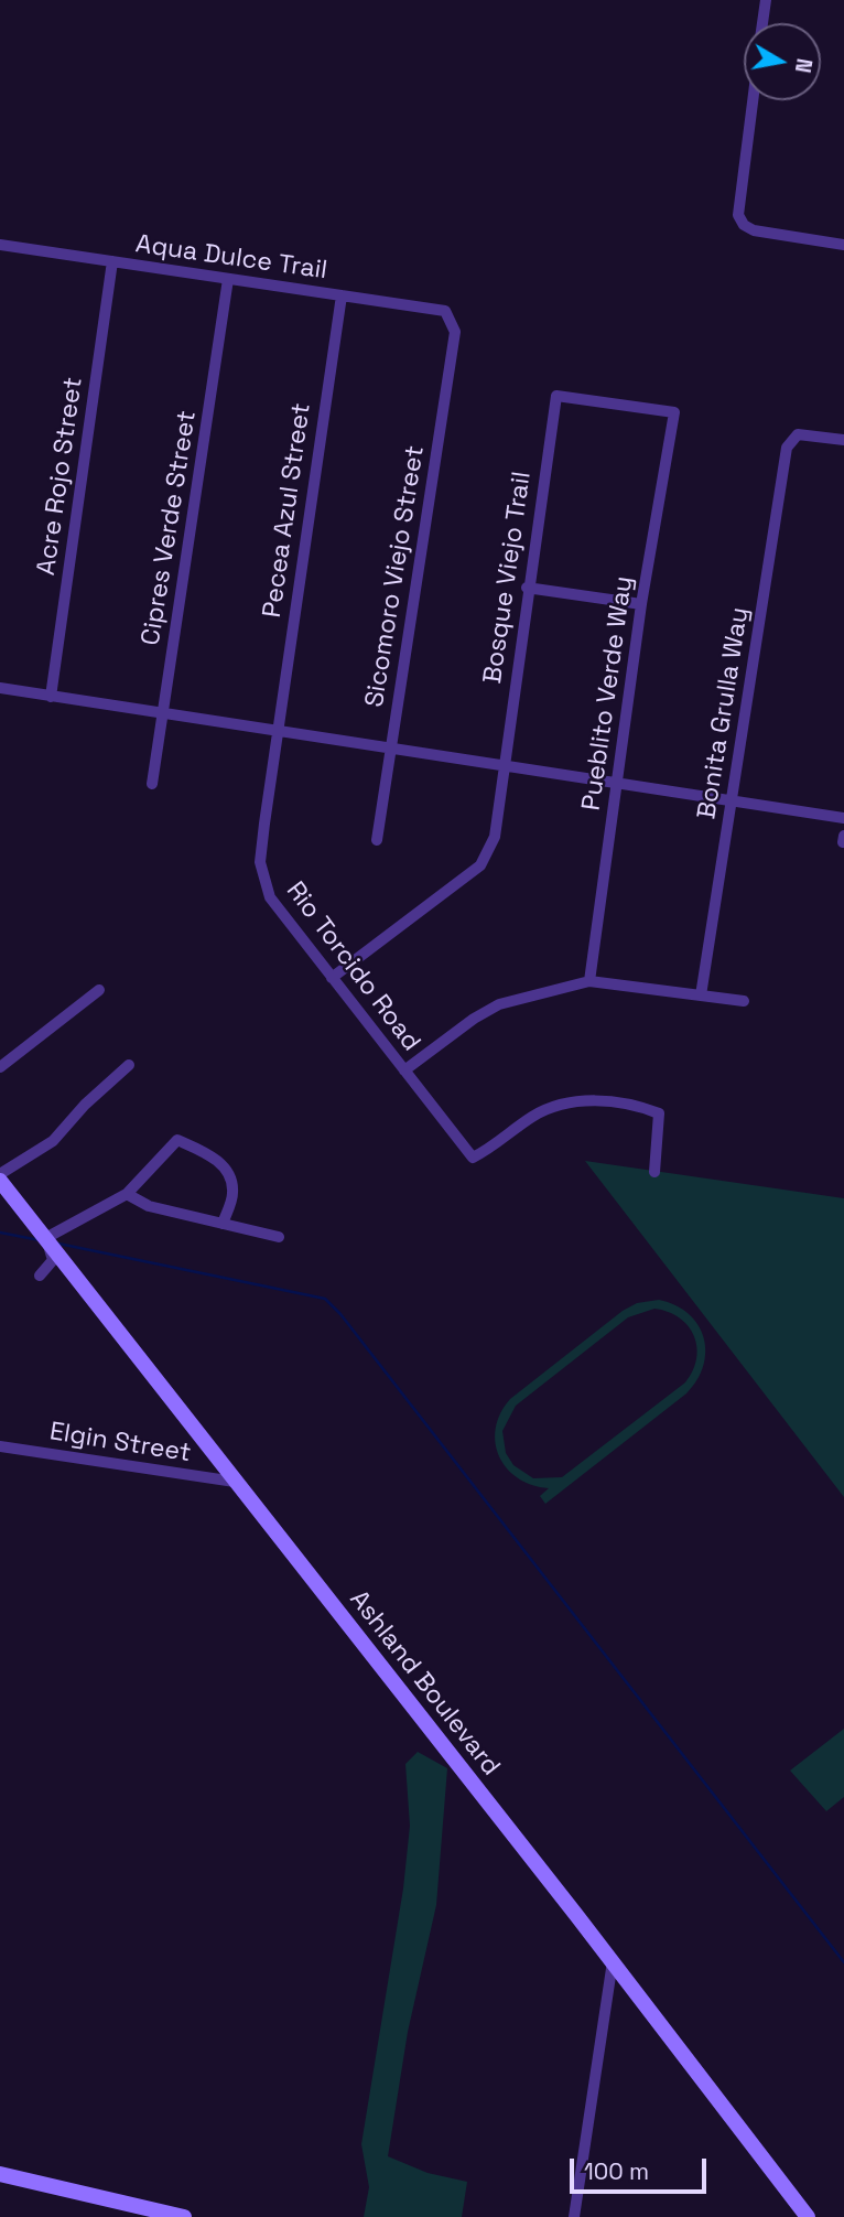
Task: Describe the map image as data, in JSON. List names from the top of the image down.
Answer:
{
  "streets": {
    "street": [
      "Aqua Dulce Trail",
      "Acre Rojo Street",
      "Pecea Azul Street",
      "Cipres Verde Street",
      "Sicomoro Viejo Street",
      "Bosque Viejo Trail",
      "Pueblito Verde Way",
      "Bonita Grulla Way",
      "Rio Torcido Road",
      "Elgin Street",
      "Ashland Boulevard"
    ]
  },
  "crossings": [
    ["Aqua Dulce Trail", "Acre Rojo Street"],
    ["Aqua Dulce Trail", "Pecea Azul Street"],
    ["Aqua Dulce Trail", "Cipres Verde Street"],
    ["Aqua Dulce Trail", "Sicomoro Viejo Street"],
    ["Pecea Azul Street", "Rio Torcido Road"],
    ["Bosque Viejo Trail", "Pueblito Verde Way"],
    ["Bosque Viejo Trail", "Rio Torcido Road"],
    ["Elgin Street", "Ashland Boulevard"]
  ],
  "scale_bar": "100 m",
  "north": "right"
}
